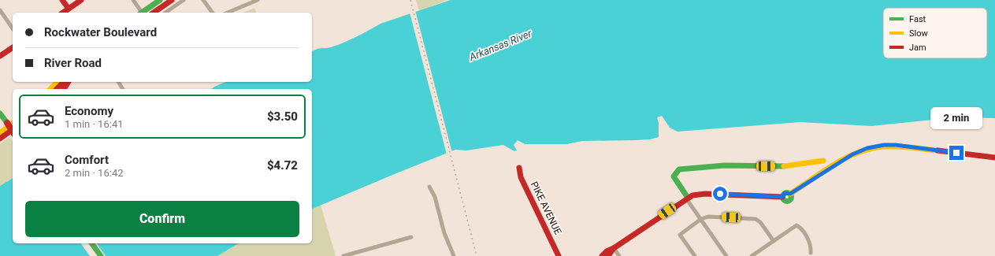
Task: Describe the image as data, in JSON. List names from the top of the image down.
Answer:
{
  "streets": {
    "street": ["PIKE AVENUE"]
  },
  "water": ["Arkansas River"],
  "legend": ["Fast", "Slow", "Jam"],
  "page": {
    "banner": ["Rockwater Boulevard", "River Road"],
    "list": [
      {
        "name": "Economy",
        "note": "1 min · 16:41",
        "value": "$3.50"
      },
      {
        "name": "Comfort",
        "note": "2 min · 16:42",
        "value": "$4.72"
      }
    ],
    "bubble": "2 min",
    "buttons": "Confirm"
  }
}
